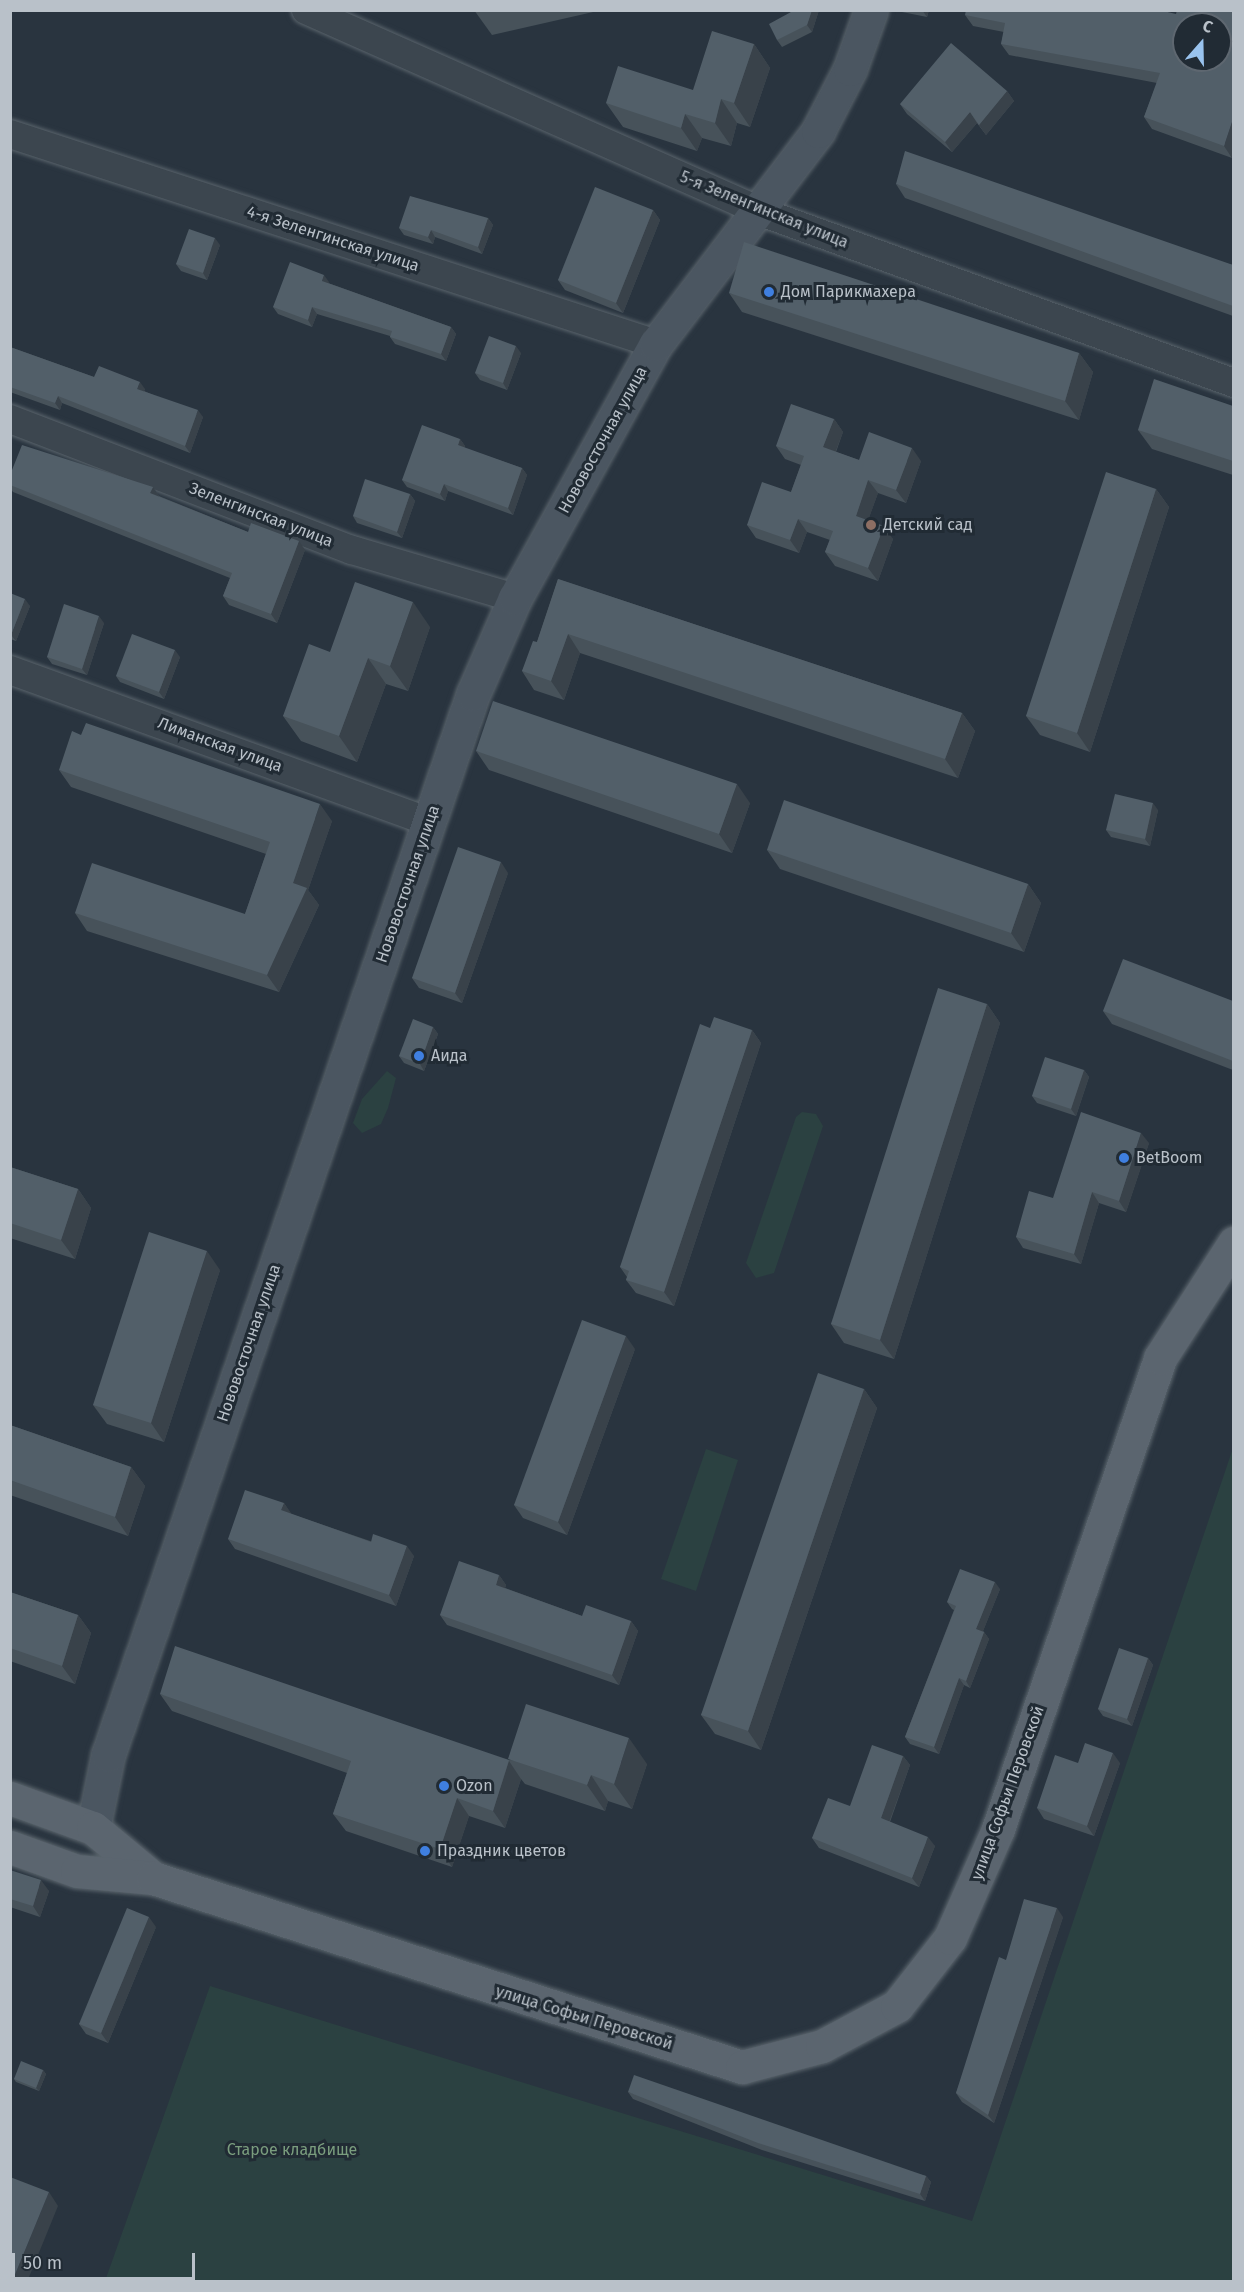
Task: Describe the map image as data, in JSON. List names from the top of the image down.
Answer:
{
  "streets": {
    "main road": ["Нововосточная улица", "улица Софьи Перовской"],
    "street": [
      "5-я Зеленгинская улица",
      "4-я Зеленгинская улица",
      "Зеленгинская улица",
      "Лиманская улица"
    ]
  },
  "crossings": [
    ["5-я Зеленгинская улица", "Нововосточная улица"],
    ["4-я Зеленгинская улица", "Нововосточная улица"],
    ["Нововосточная улица", "Зеленгинская улица"],
    ["Нововосточная улица", "Лиманская улица"],
    ["Нововосточная улица", "улица Софьи Перовской"]
  ],
  "parks": ["Старое кладбище"],
  "places": [
    "Дом Парикмахера",
    "Детский сад",
    "Аида",
    "BetBoom",
    "Ozon",
    "Праздник цветов"
  ],
  "scale_bar": "50 m",
  "north": "top"
}
